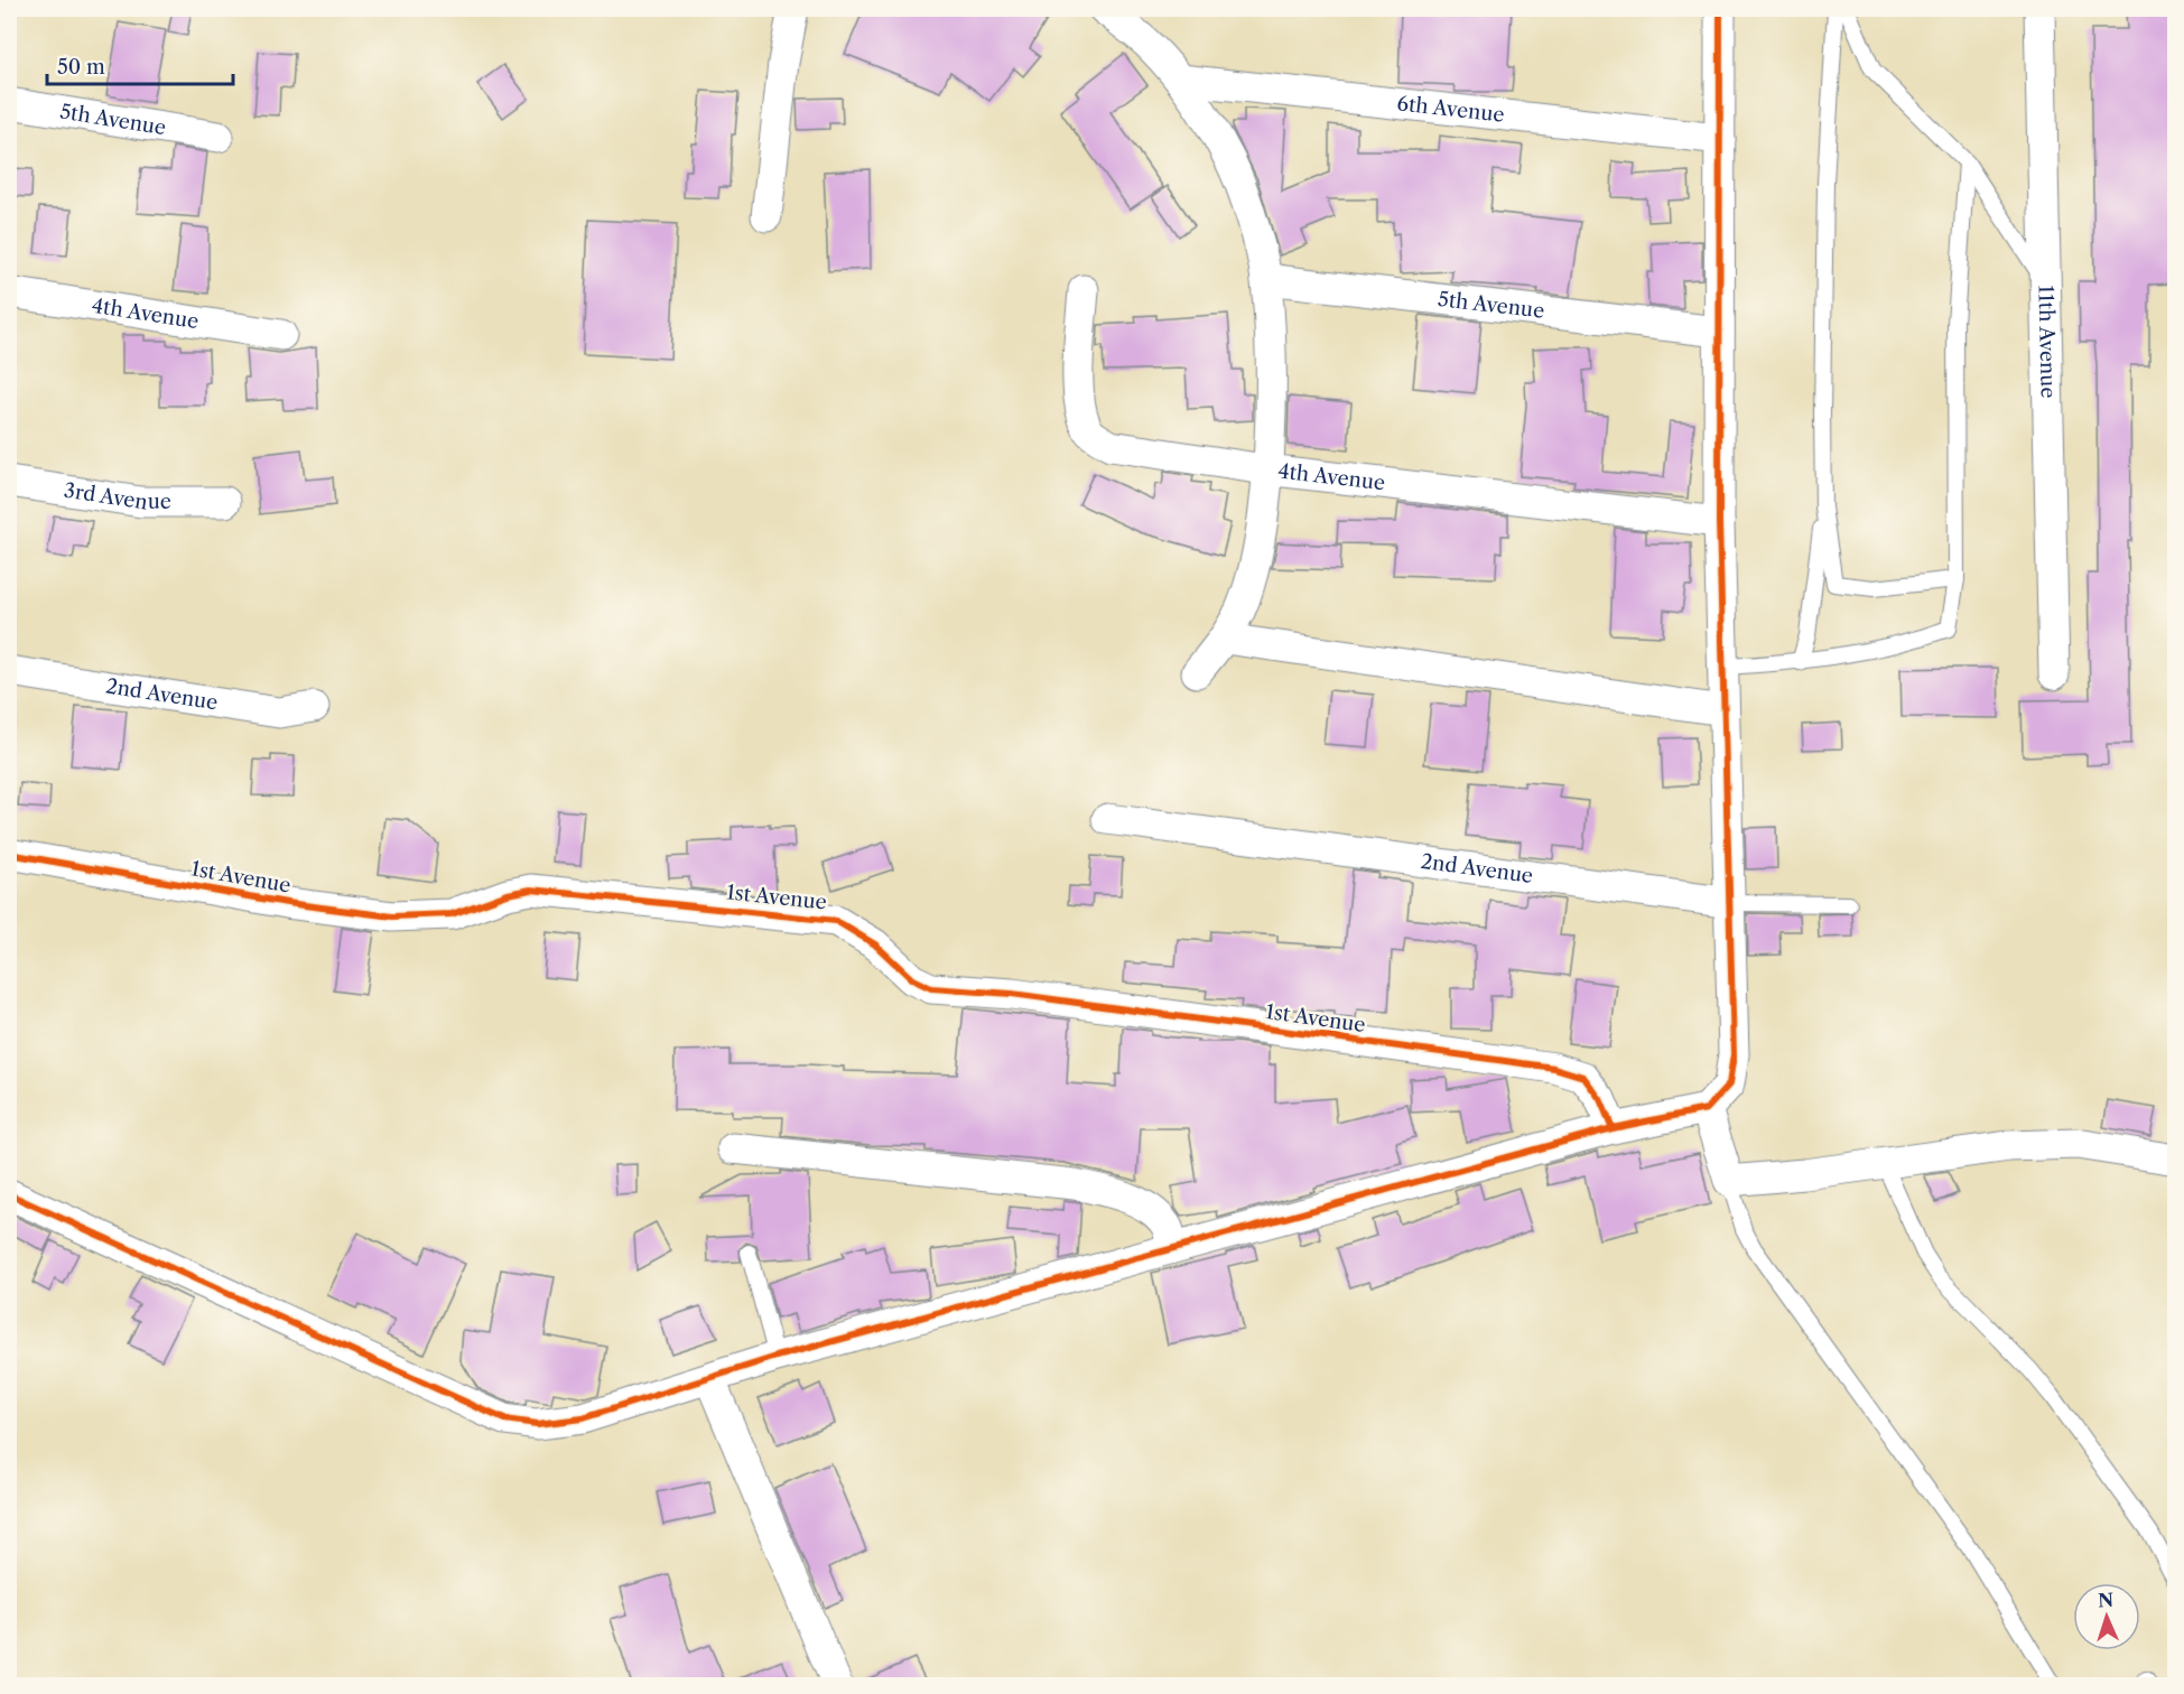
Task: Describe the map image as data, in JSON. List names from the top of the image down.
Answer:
{
  "streets": {
    "street": [
      "6th Avenue",
      "5th Avenue",
      "4th Avenue",
      "11th Avenue",
      "3rd Avenue",
      "2nd Avenue",
      "1st Avenue"
    ]
  },
  "scale_bar": "50 m",
  "north": "top"
}
